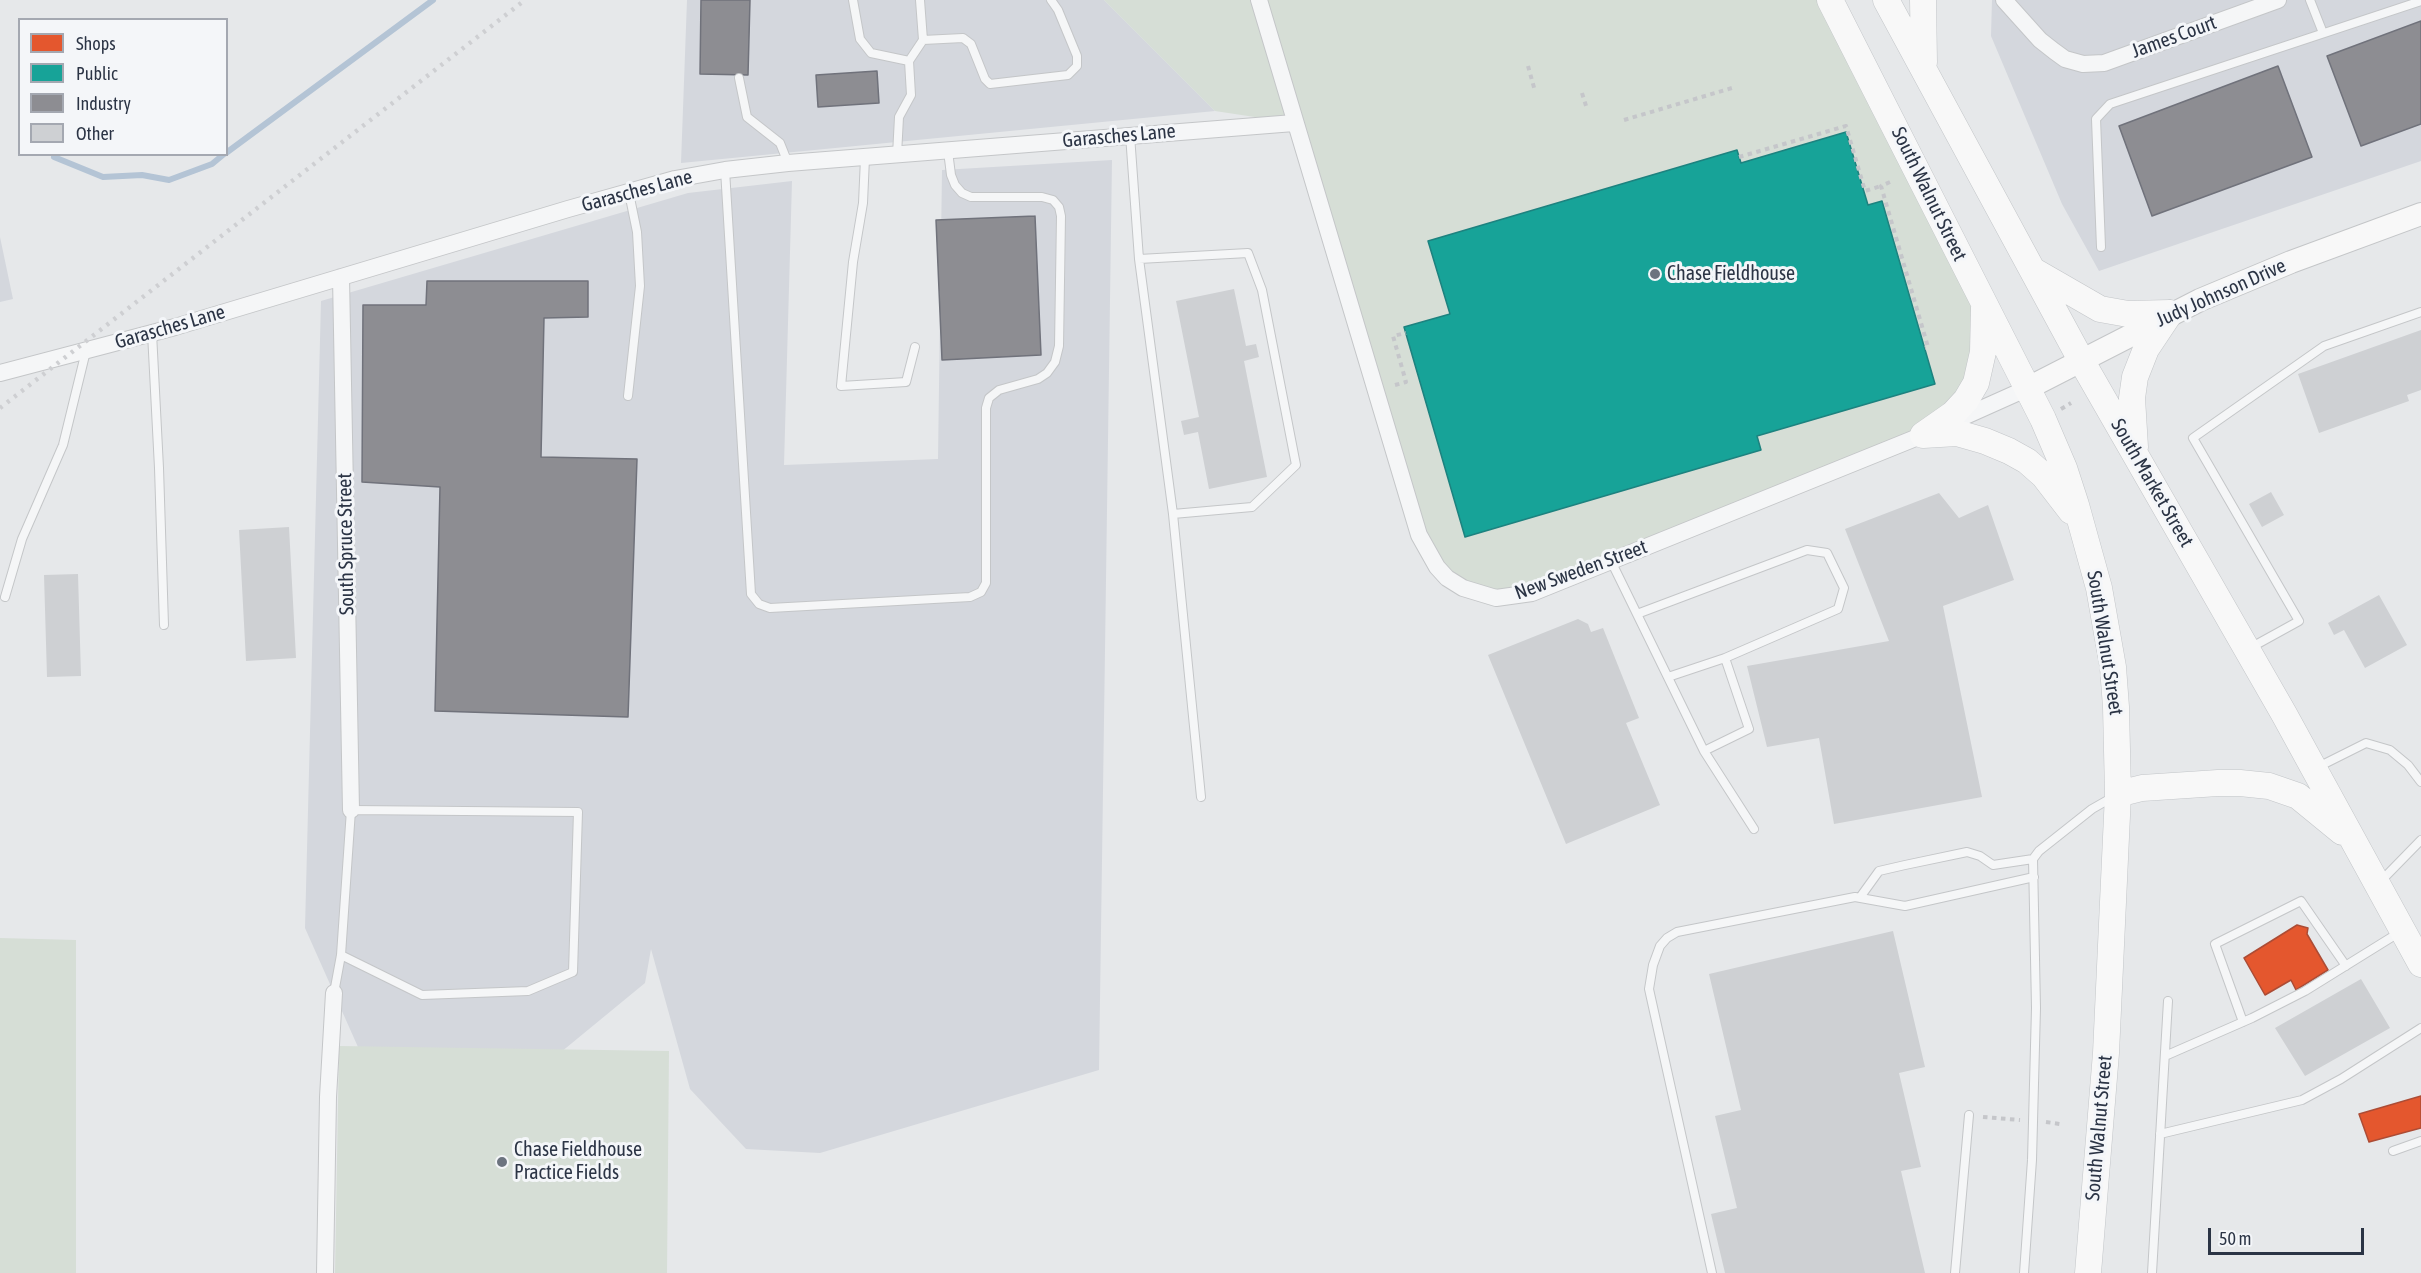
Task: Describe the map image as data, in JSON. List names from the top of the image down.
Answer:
{
  "streets": {
    "main road": ["South Walnut Street", "South Market Street"],
    "street": [
      "James Court",
      "Garasches Lane",
      "Judy Johnson Drive",
      "South Spruce Street",
      "New Sweden Street"
    ]
  },
  "crossings": [
    ["Garasches Lane", "South Spruce Street"],
    ["Garasches Lane", "New Sweden Street"],
    ["South Walnut Street", "Judy Johnson Drive"],
    ["South Walnut Street", "New Sweden Street"],
    ["Judy Johnson Drive", "South Market Street"],
    ["Judy Johnson Drive", "New Sweden Street"]
  ],
  "places": ["Chase Fieldhouse", "Chase Fieldhouse Practice Fields"],
  "legend": [
    "Shops",
    "Public",
    "Industry",
    "Other"
  ],
  "scale_bar": "50 m"
}
